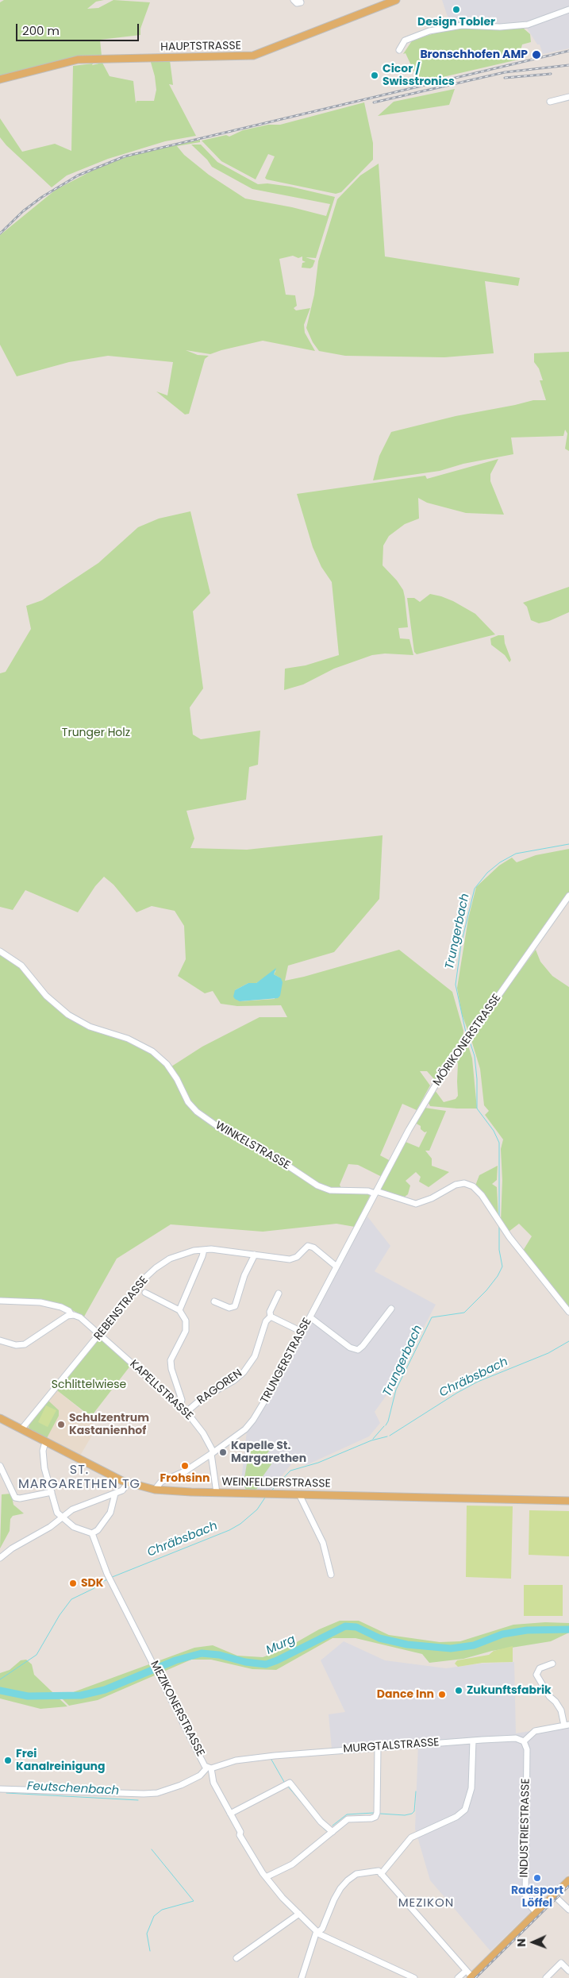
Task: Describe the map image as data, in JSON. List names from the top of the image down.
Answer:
{
  "streets": {
    "main road": ["HAUPTSTRASSE", "WEINFELDERSTRASSE"],
    "street": [
      "MÖRIKONERSTRASSE",
      "WINKELSTRASSE",
      "REBENSTRASSE",
      "TRUNGERSTRASSE",
      "RAGOREN",
      "KAPELLSTRASSE",
      "MEZIKONERSTRASSE",
      "MURGTALSTRASSE",
      "INDUSTRIESTRASSE"
    ]
  },
  "crossings": [
    ["MÖRIKONERSTRASSE", "WINKELSTRASSE"],
    ["MÖRIKONERSTRASSE", "TRUNGERSTRASSE"],
    ["WINKELSTRASSE", "TRUNGERSTRASSE"],
    ["REBENSTRASSE", "TRUNGERSTRASSE"],
    ["REBENSTRASSE", "KAPELLSTRASSE"],
    ["REBENSTRASSE", "WEINFELDERSTRASSE"],
    ["TRUNGERSTRASSE", "KAPELLSTRASSE"],
    ["TRUNGERSTRASSE", "WEINFELDERSTRASSE"],
    ["RAGOREN", "KAPELLSTRASSE"],
    ["KAPELLSTRASSE", "WEINFELDERSTRASSE"],
    ["MEZIKONERSTRASSE", "MURGTALSTRASSE"],
    ["MURGTALSTRASSE", "INDUSTRIESTRASSE"]
  ],
  "districts": ["ST. MARGARETHEN TG", "MEZIKON"],
  "water": [
    "Trungerbach",
    "Chräbsbach",
    "Murg",
    "Feutschenbach"
  ],
  "parks": ["Trunger Holz", "Schlittelwiese"],
  "places": [
    "Design Tobler",
    "Bronschhofen AMP",
    "Cicor / Swisstronics",
    "Schulzentrum Kastanienhof",
    "Kapelle St. Margarethen",
    "Frohsinn",
    "SDK",
    "Zukunftsfabrik",
    "Dance Inn",
    "Frei Kanalreinigung",
    "Radsport Löffel"
  ],
  "scale_bar": "200 m",
  "north": "left"
}
